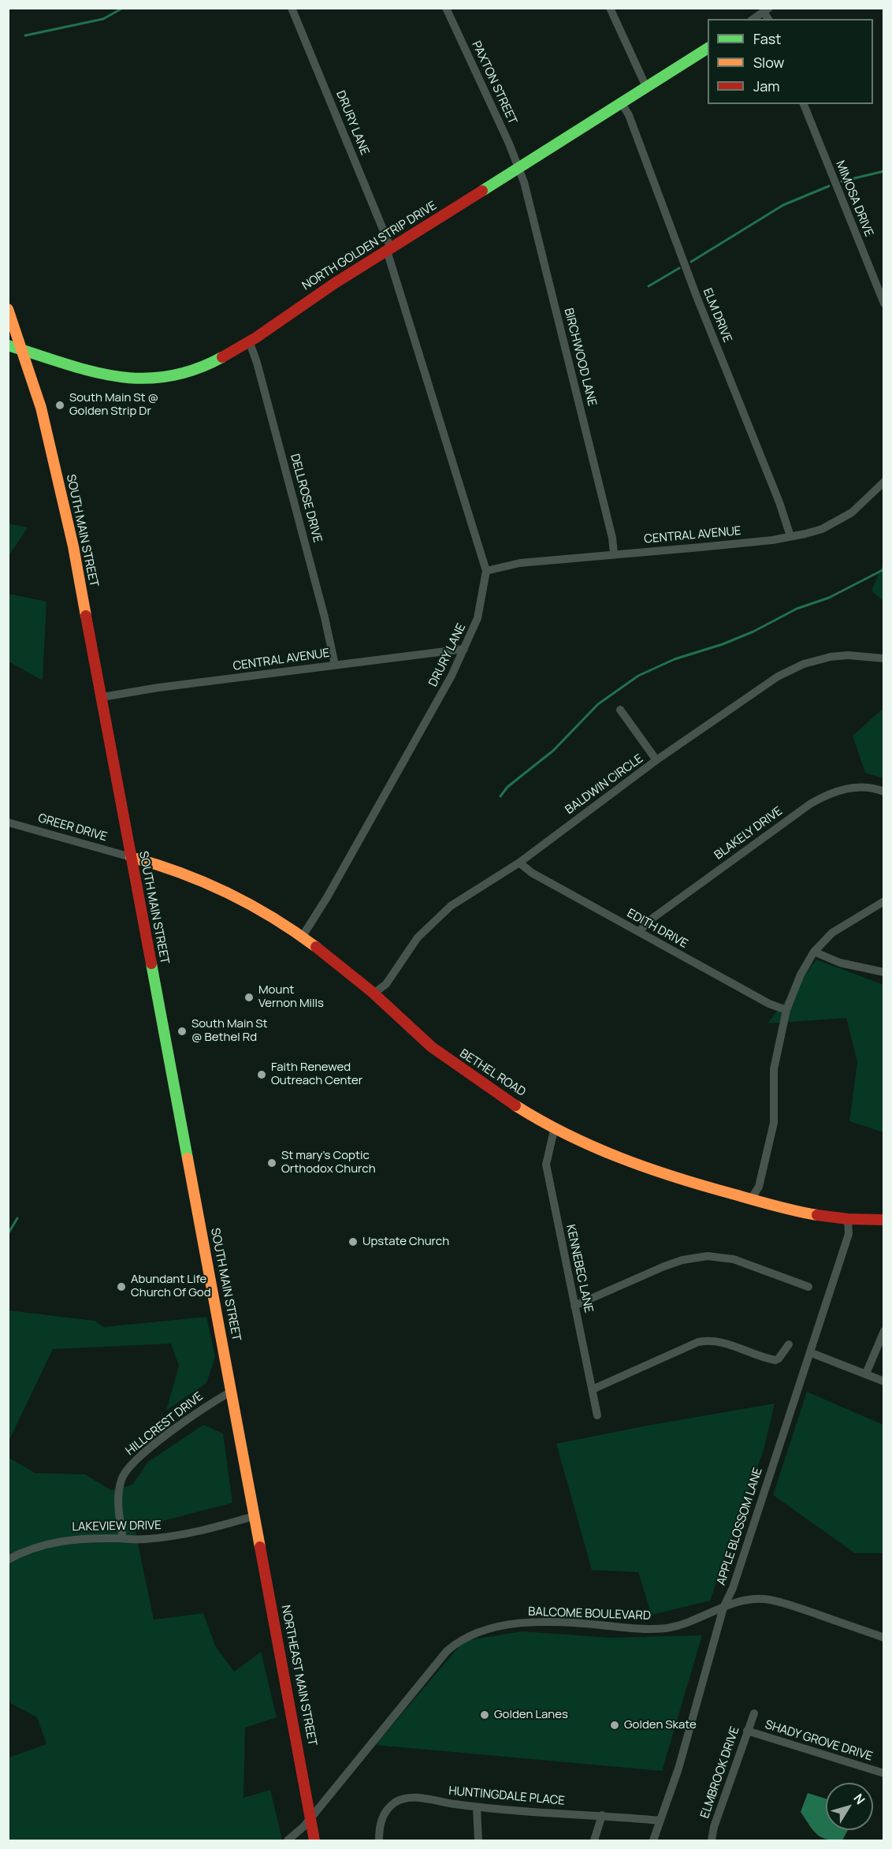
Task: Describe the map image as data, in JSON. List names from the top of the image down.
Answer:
{
  "streets": {
    "street": [
      "PAXTON STREET",
      "DRURY LANE",
      "MIMOSA DRIVE",
      "NORTH GOLDEN STRIP DRIVE",
      "ELM DRIVE",
      "BIRCHWOOD LANE",
      "DELLROSE DRIVE",
      "SOUTH MAIN STREET",
      "CENTRAL AVENUE",
      "BALDWIN CIRCLE",
      "GREER DRIVE",
      "BLAKELY DRIVE",
      "EDITH DRIVE",
      "BETHEL ROAD",
      "KENNEBEC LANE",
      "HILLCREST DRIVE",
      "LAKEVIEW DRIVE",
      "APPLE BLOSSOM LANE",
      "BALCOME BOULEVARD",
      "NORTHEAST MAIN STREET",
      "SHADY GROVE DRIVE",
      "ELMBROOK DRIVE",
      "HUNTINGDALE PLACE"
    ]
  },
  "crossings": [
    ["PAXTON STREET", "NORTH GOLDEN STRIP DRIVE"],
    ["PAXTON STREET", "BIRCHWOOD LANE"],
    ["DRURY LANE", "NORTH GOLDEN STRIP DRIVE"],
    ["DRURY LANE", "CENTRAL AVENUE"],
    ["DRURY LANE", "BETHEL ROAD"],
    ["NORTH GOLDEN STRIP DRIVE", "ELM DRIVE"],
    ["NORTH GOLDEN STRIP DRIVE", "BIRCHWOOD LANE"],
    ["NORTH GOLDEN STRIP DRIVE", "DELLROSE DRIVE"],
    ["NORTH GOLDEN STRIP DRIVE", "SOUTH MAIN STREET"],
    ["ELM DRIVE", "CENTRAL AVENUE"],
    ["BIRCHWOOD LANE", "CENTRAL AVENUE"],
    ["DELLROSE DRIVE", "CENTRAL AVENUE"],
    ["SOUTH MAIN STREET", "CENTRAL AVENUE"],
    ["SOUTH MAIN STREET", "GREER DRIVE"],
    ["SOUTH MAIN STREET", "BETHEL ROAD"],
    ["SOUTH MAIN STREET", "HILLCREST DRIVE"],
    ["SOUTH MAIN STREET", "LAKEVIEW DRIVE"],
    ["SOUTH MAIN STREET", "NORTHEAST MAIN STREET"],
    ["BALDWIN CIRCLE", "EDITH DRIVE"],
    ["BALDWIN CIRCLE", "BETHEL ROAD"],
    ["GREER DRIVE", "BETHEL ROAD"],
    ["BLAKELY DRIVE", "EDITH DRIVE"],
    ["BETHEL ROAD", "KENNEBEC LANE"],
    ["BETHEL ROAD", "APPLE BLOSSOM LANE"],
    ["HILLCREST DRIVE", "LAKEVIEW DRIVE"],
    ["LAKEVIEW DRIVE", "NORTHEAST MAIN STREET"],
    ["APPLE BLOSSOM LANE", "BALCOME BOULEVARD"],
    ["APPLE BLOSSOM LANE", "HUNTINGDALE PLACE"],
    ["BALCOME BOULEVARD", "NORTHEAST MAIN STREET"],
    ["SHADY GROVE DRIVE", "ELMBROOK DRIVE"]
  ],
  "places": [
    "South Main St @ Golden Strip Dr",
    "Mount Vernon Mills",
    "South Main St @ Bethel Rd",
    "Faith Renewed Outreach Center",
    "St mary's Coptic Orthodox Church",
    "Upstate Church",
    "Abundant Life Church Of God",
    "Golden Lanes",
    "Golden Skate"
  ],
  "legend": ["Fast", "Slow", "Jam"],
  "north": "top right"
}
